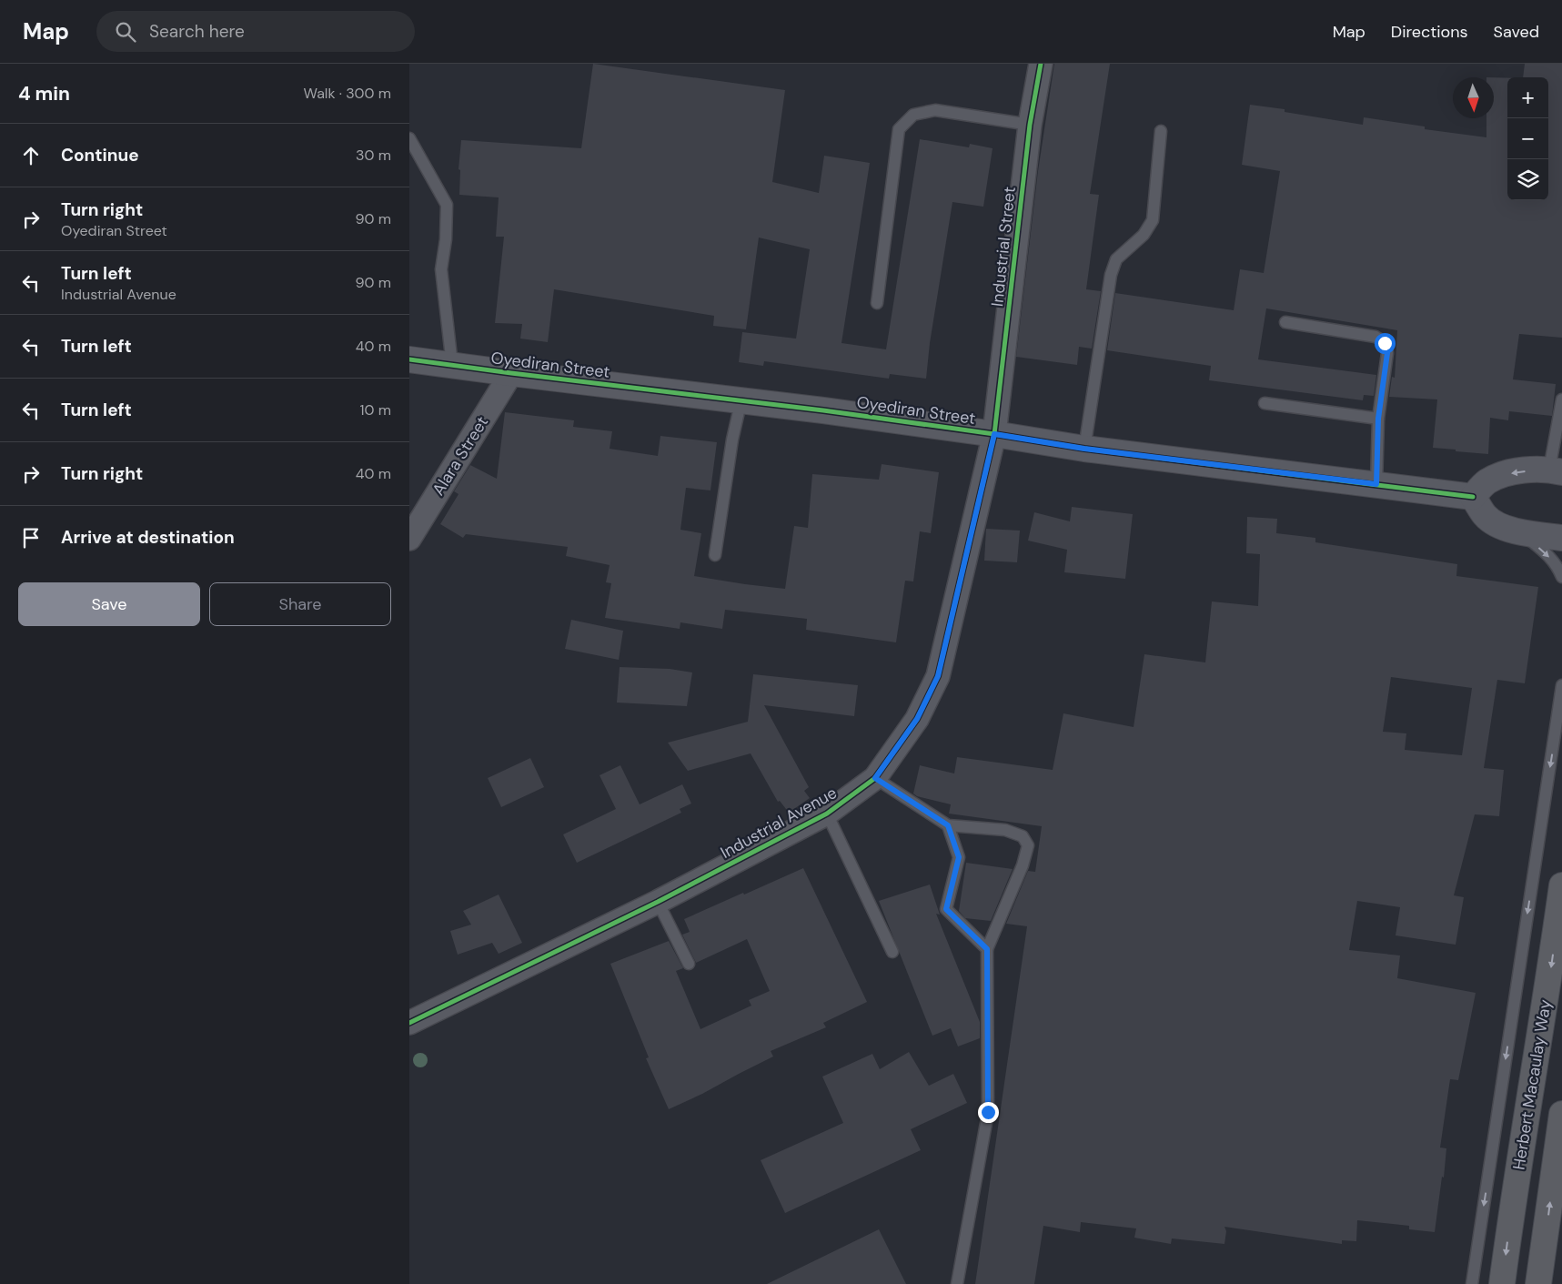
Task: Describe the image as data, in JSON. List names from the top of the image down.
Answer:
{
  "streets": {
    "highway": ["Herbert Macaulay Way"],
    "street": [
      "Industrial Street",
      "Oyediran Street",
      "Alara Street",
      "Industrial Avenue"
    ]
  },
  "crossings": [
    ["Industrial Street", "Oyediran Street"],
    ["Industrial Street", "Industrial Avenue"],
    ["Oyediran Street", "Alara Street"],
    ["Oyediran Street", "Industrial Avenue"]
  ],
  "north": "bottom",
  "page": {
    "header": "Map",
    "search": "Search here",
    "nav": ["Map", "Directions", "Saved"],
    "heading": ["4 min", "Walk · 300 m"],
    "map_buttons": ["+", "−"],
    "list": [
      ["Continue", "30 m"],
      ["Turn right", "Oyediran Street", "90 m"],
      ["Turn left", "Industrial Avenue", "90 m"],
      ["Turn left", "40 m"],
      ["Turn left", "10 m"],
      ["Turn right", "40 m"],
      "Arrive at destination"
    ],
    "buttons": ["Save", "Share"]
  }
}
